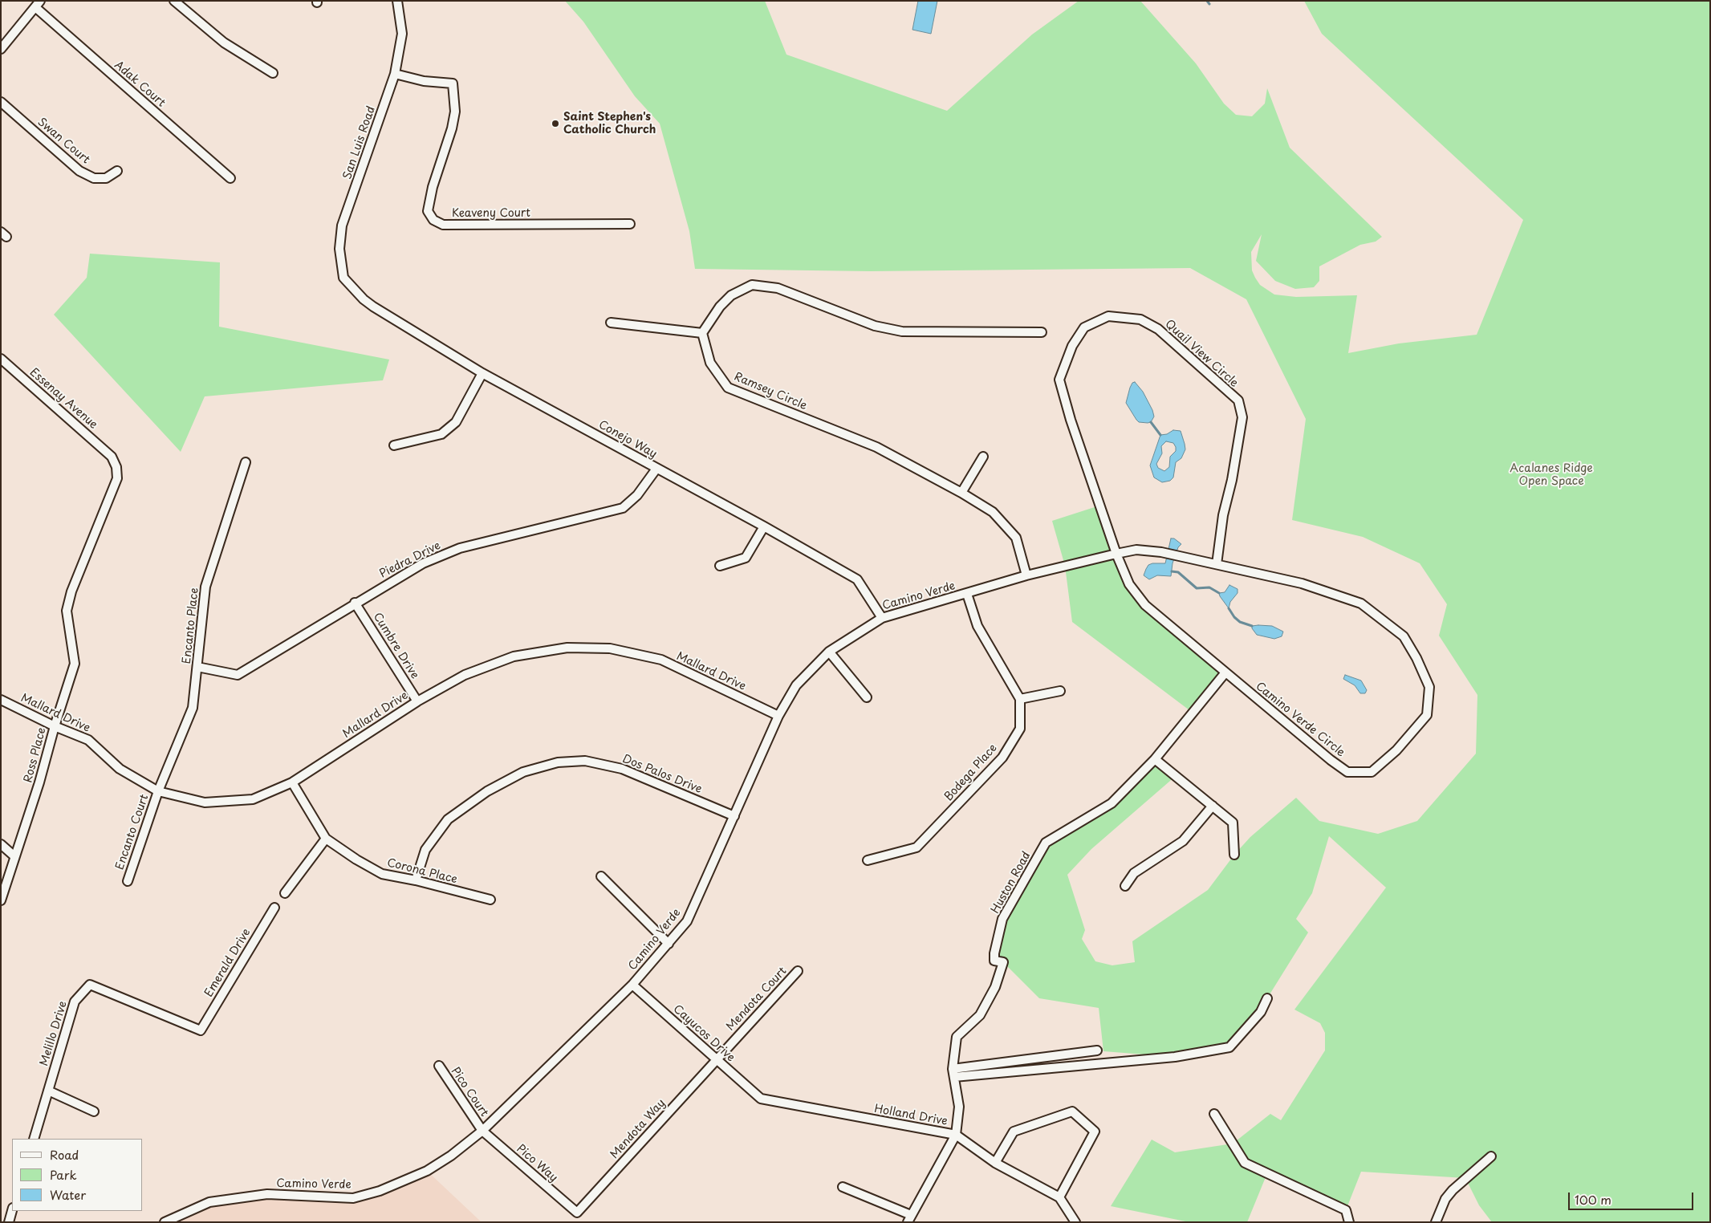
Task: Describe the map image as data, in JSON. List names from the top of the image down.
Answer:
{
  "streets": {
    "street": [
      "Adak Court",
      "Swan Court",
      "San Luis Road",
      "Keaveny Court",
      "Quail View Circle",
      "Ramsey Circle",
      "Essenay Avenue",
      "Conejo Way",
      "Piedra Drive",
      "Camino Verde",
      "Encanto Place",
      "Cumbre Drive",
      "Mallard Drive",
      "Camino Verde Circle",
      "Ross Place",
      "Bodega Place",
      "Dos Palos Drive",
      "Encanto Court",
      "Corona Place",
      "Huston Road",
      "Emerald Drive",
      "Mendota Court",
      "Melillo Drive",
      "Cayucos Drive",
      "Pico Court",
      "Holland Drive",
      "Mendota Way",
      "Pico Way"
    ]
  },
  "crossings": [
    ["San Luis Road", "Keaveny Court"],
    ["San Luis Road", "Conejo Way"],
    ["Quail View Circle", "Camino Verde"],
    ["Quail View Circle", "Camino Verde Circle"],
    ["Ramsey Circle", "Camino Verde"],
    ["Essenay Avenue", "Ross Place"],
    ["Conejo Way", "Piedra Drive"],
    ["Conejo Way", "Camino Verde"],
    ["Piedra Drive", "Encanto Place"],
    ["Piedra Drive", "Cumbre Drive"],
    ["Camino Verde", "Mallard Drive"],
    ["Camino Verde", "Camino Verde Circle"],
    ["Camino Verde", "Dos Palos Drive"],
    ["Camino Verde", "Cayucos Drive"],
    ["Camino Verde", "Pico Court"],
    ["Camino Verde", "Pico Way"],
    ["Encanto Place", "Mallard Drive"],
    ["Encanto Place", "Encanto Court"],
    ["Cumbre Drive", "Mallard Drive"],
    ["Mallard Drive", "Ross Place"],
    ["Mallard Drive", "Encanto Court"],
    ["Mallard Drive", "Corona Place"],
    ["Camino Verde Circle", "Huston Road"],
    ["Dos Palos Drive", "Corona Place"],
    ["Huston Road", "Holland Drive"],
    ["Emerald Drive", "Melillo Drive"],
    ["Mendota Court", "Cayucos Drive"],
    ["Mendota Court", "Mendota Way"],
    ["Cayucos Drive", "Holland Drive"],
    ["Cayucos Drive", "Mendota Way"],
    ["Pico Court", "Pico Way"],
    ["Mendota Way", "Pico Way"]
  ],
  "parks": ["Acalanes Ridge Open Space"],
  "places": ["Saint Stephen's Catholic Church"],
  "legend": ["Road", "Park", "Water"],
  "scale_bar": "100 m"
}
